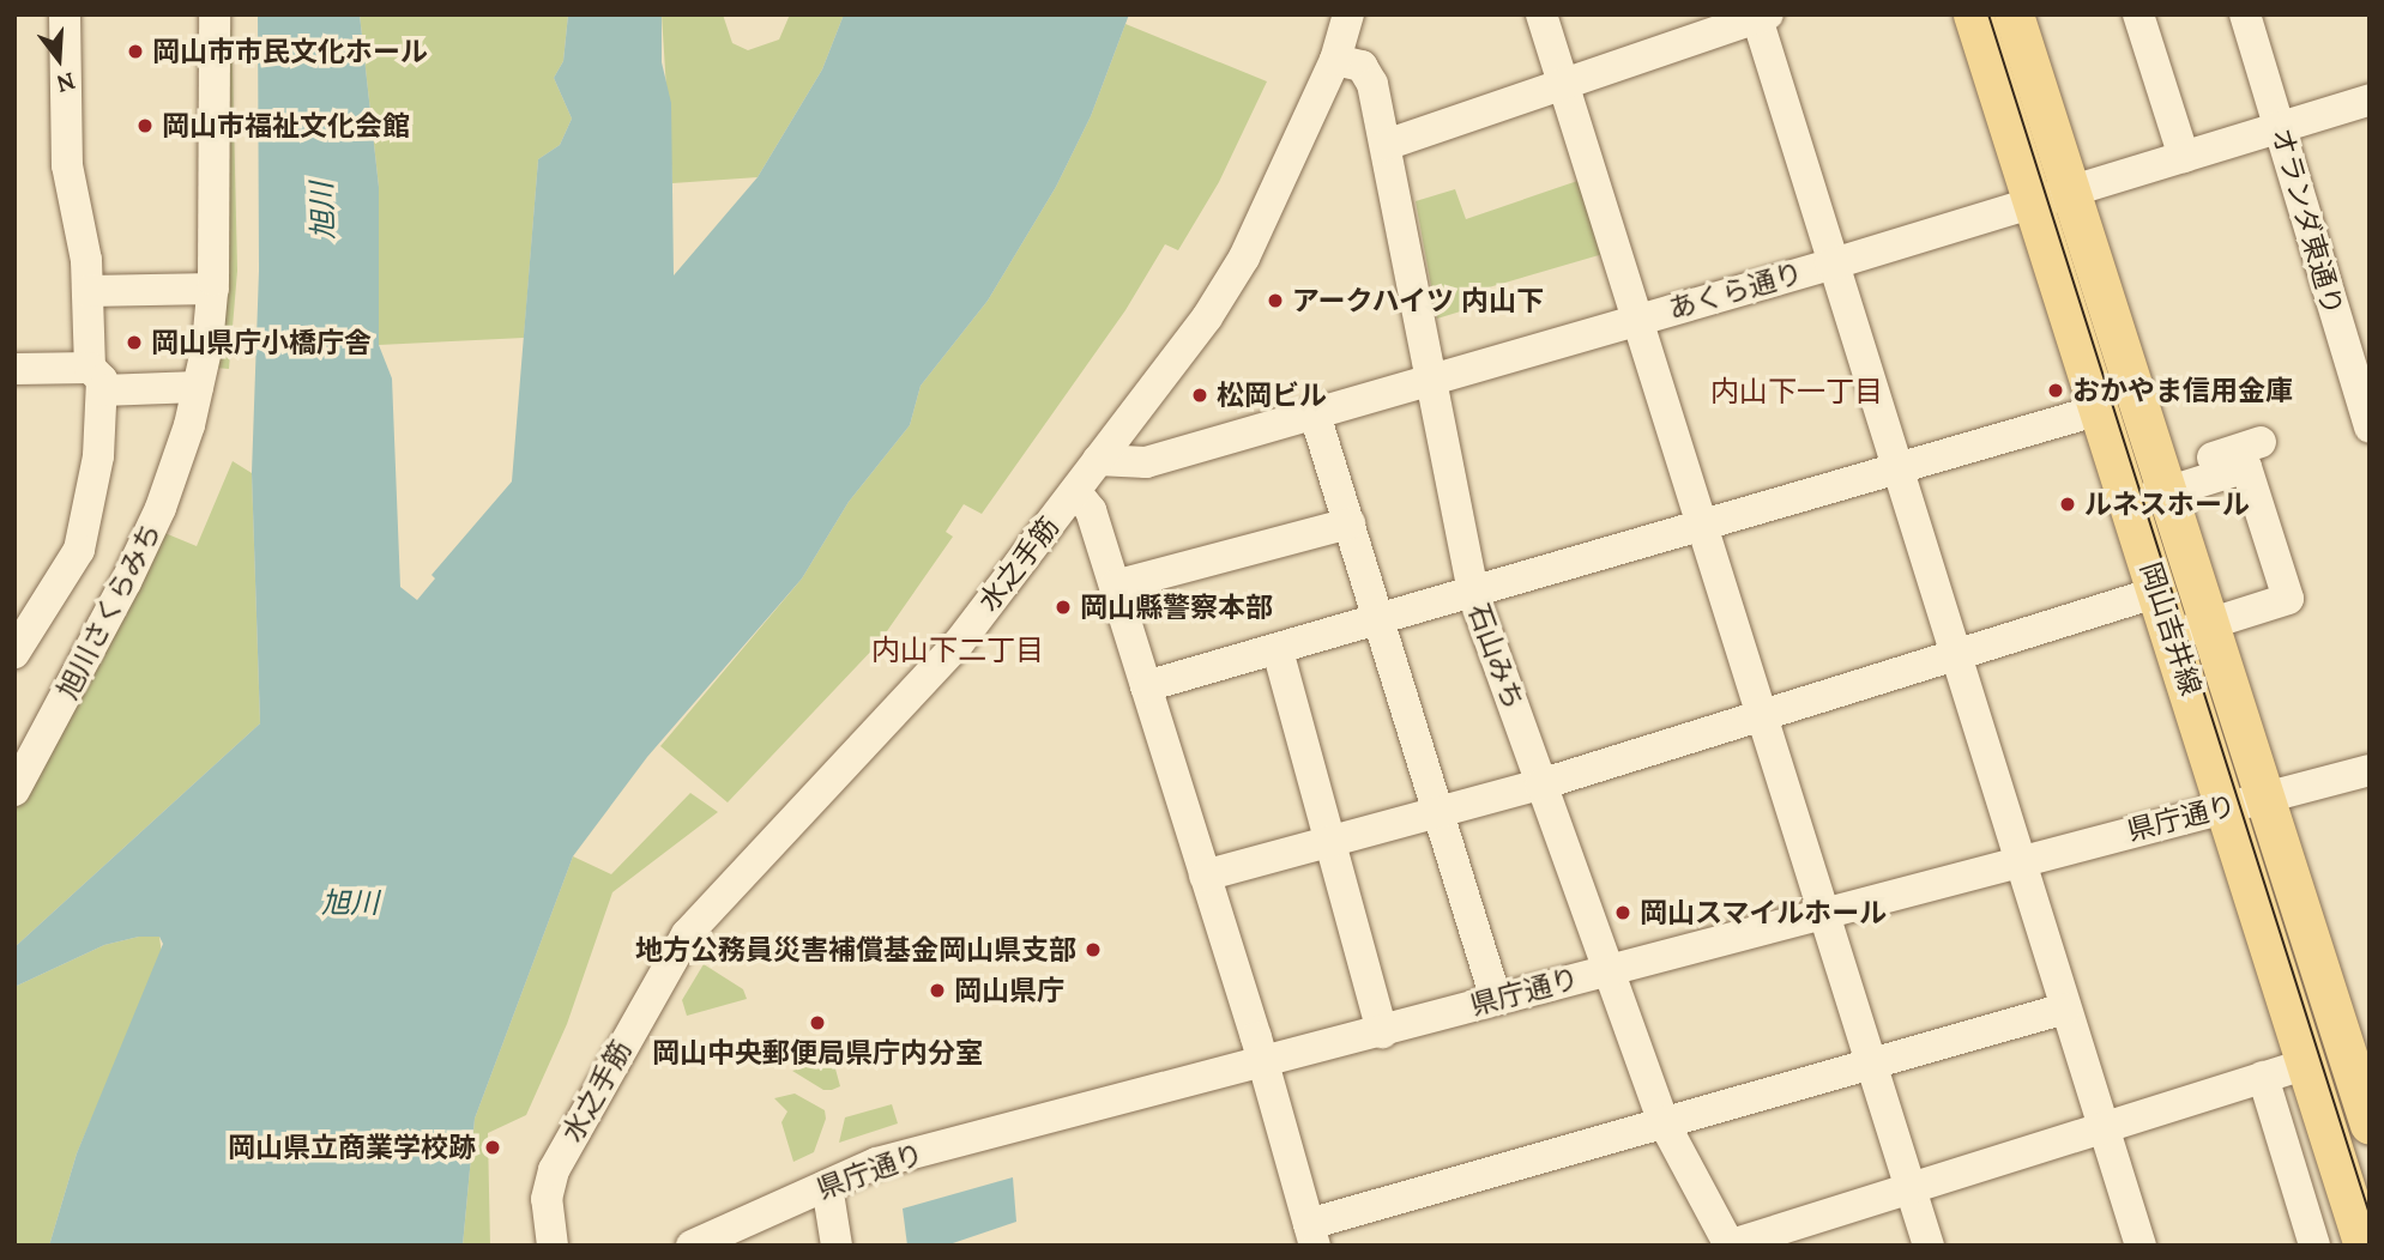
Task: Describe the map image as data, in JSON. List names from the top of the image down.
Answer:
{
  "streets": {
    "main road": ["岡山吉井線"],
    "street": [
      "オランダ東通り",
      "あくら通り",
      "水之手筋",
      "旭川さくらみち",
      "石山みち",
      "県庁通り"
    ]
  },
  "crossings": [
    ["オランダ東通り", "あくら通り"],
    ["あくら通り", "水之手筋"],
    ["あくら通り", "岡山吉井線"],
    ["あくら通り", "石山みち"],
    ["水之手筋", "石山みち"],
    ["岡山吉井線", "県庁通り"],
    ["石山みち", "県庁通り"]
  ],
  "districts": ["内山下一丁目", "内山下二丁目"],
  "water": ["旭川"],
  "places": [
    "岡山市市民文化ホール",
    "岡山市福祉文化会館",
    "アークハイツ 内山下",
    "岡山県庁小橋庁舎",
    "おかやま信用金庫",
    "松岡ビル",
    "ルネスホール",
    "岡山縣警察本部",
    "岡山スマイルホール",
    "地方公務員災害補償基金岡山県支部",
    "岡山県庁",
    "岡山中央郵便局県庁内分室",
    "岡山県立商業学校跡"
  ],
  "north": "bottom"
}
